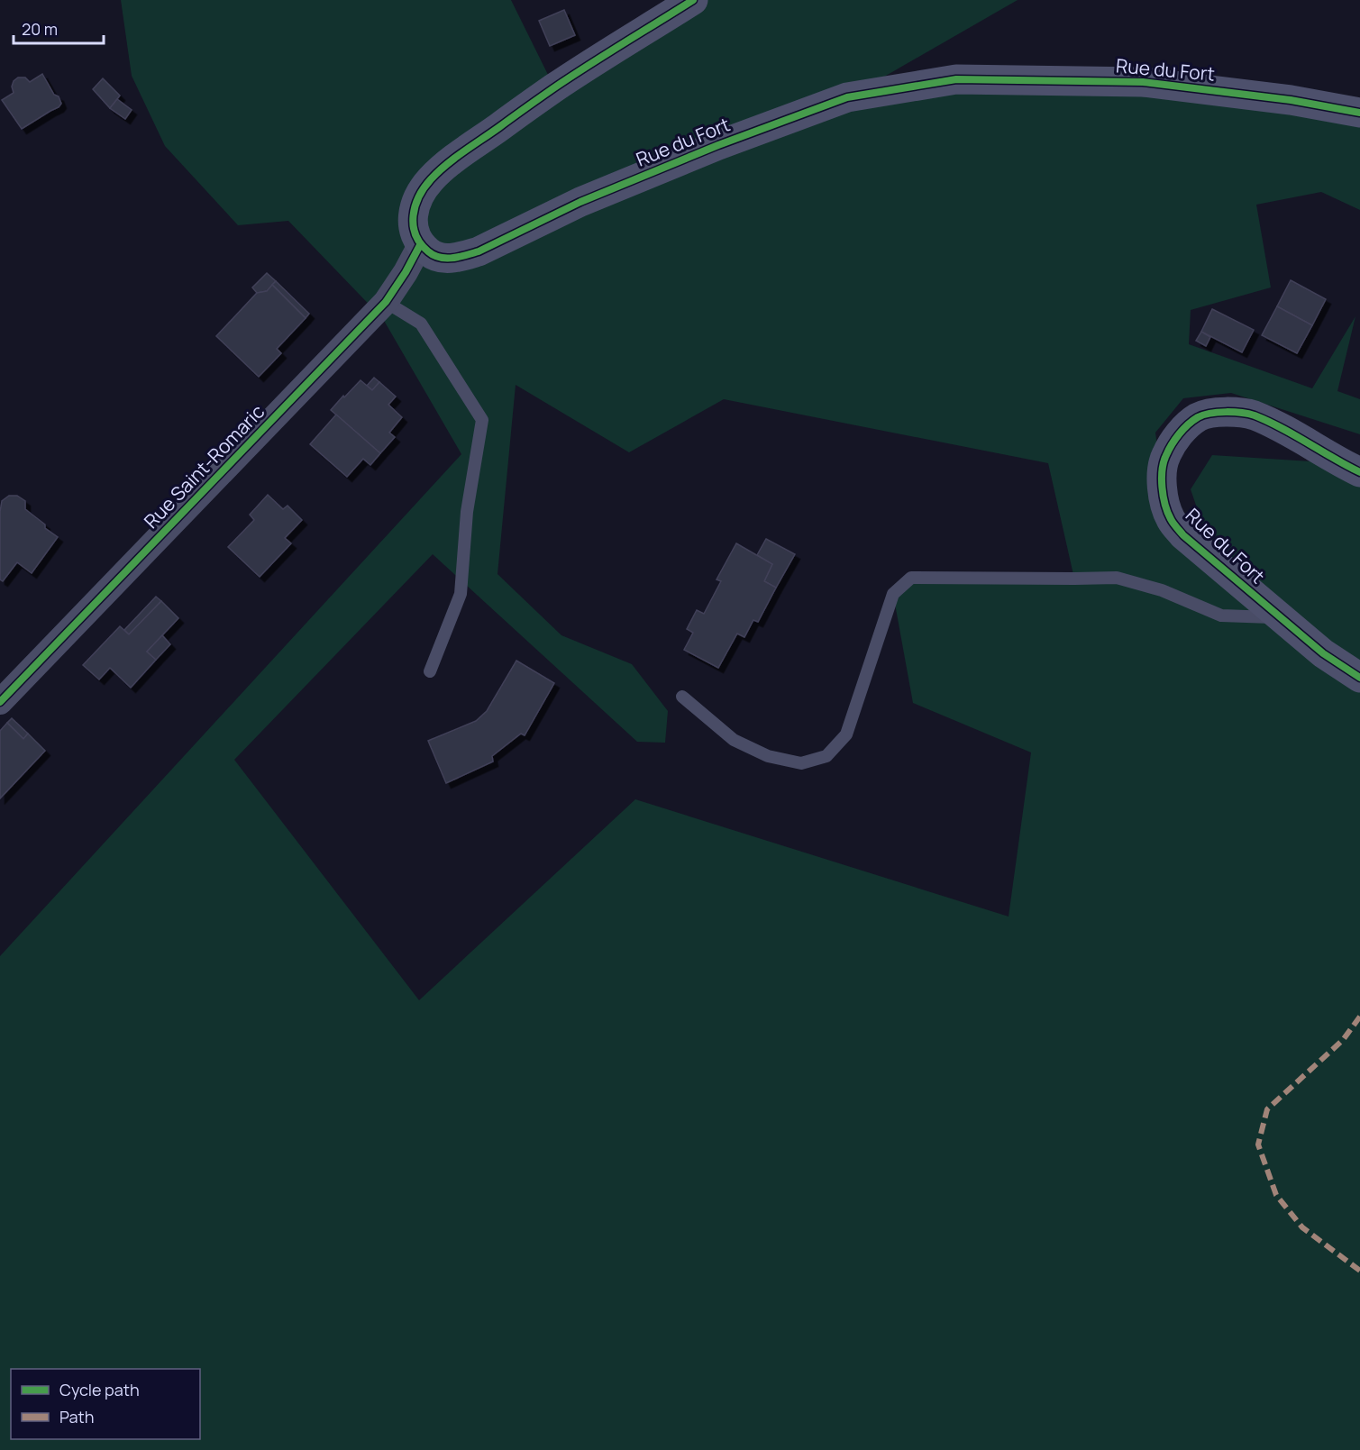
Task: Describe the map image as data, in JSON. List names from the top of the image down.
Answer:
{
  "streets": {
    "street": ["Rue du Fort", "Rue Saint-Romaric"]
  },
  "crossings": [
    ["Rue du Fort", "Rue Saint-Romaric"]
  ],
  "legend": ["Cycle path", "Path"],
  "scale_bar": "20 m"
}
